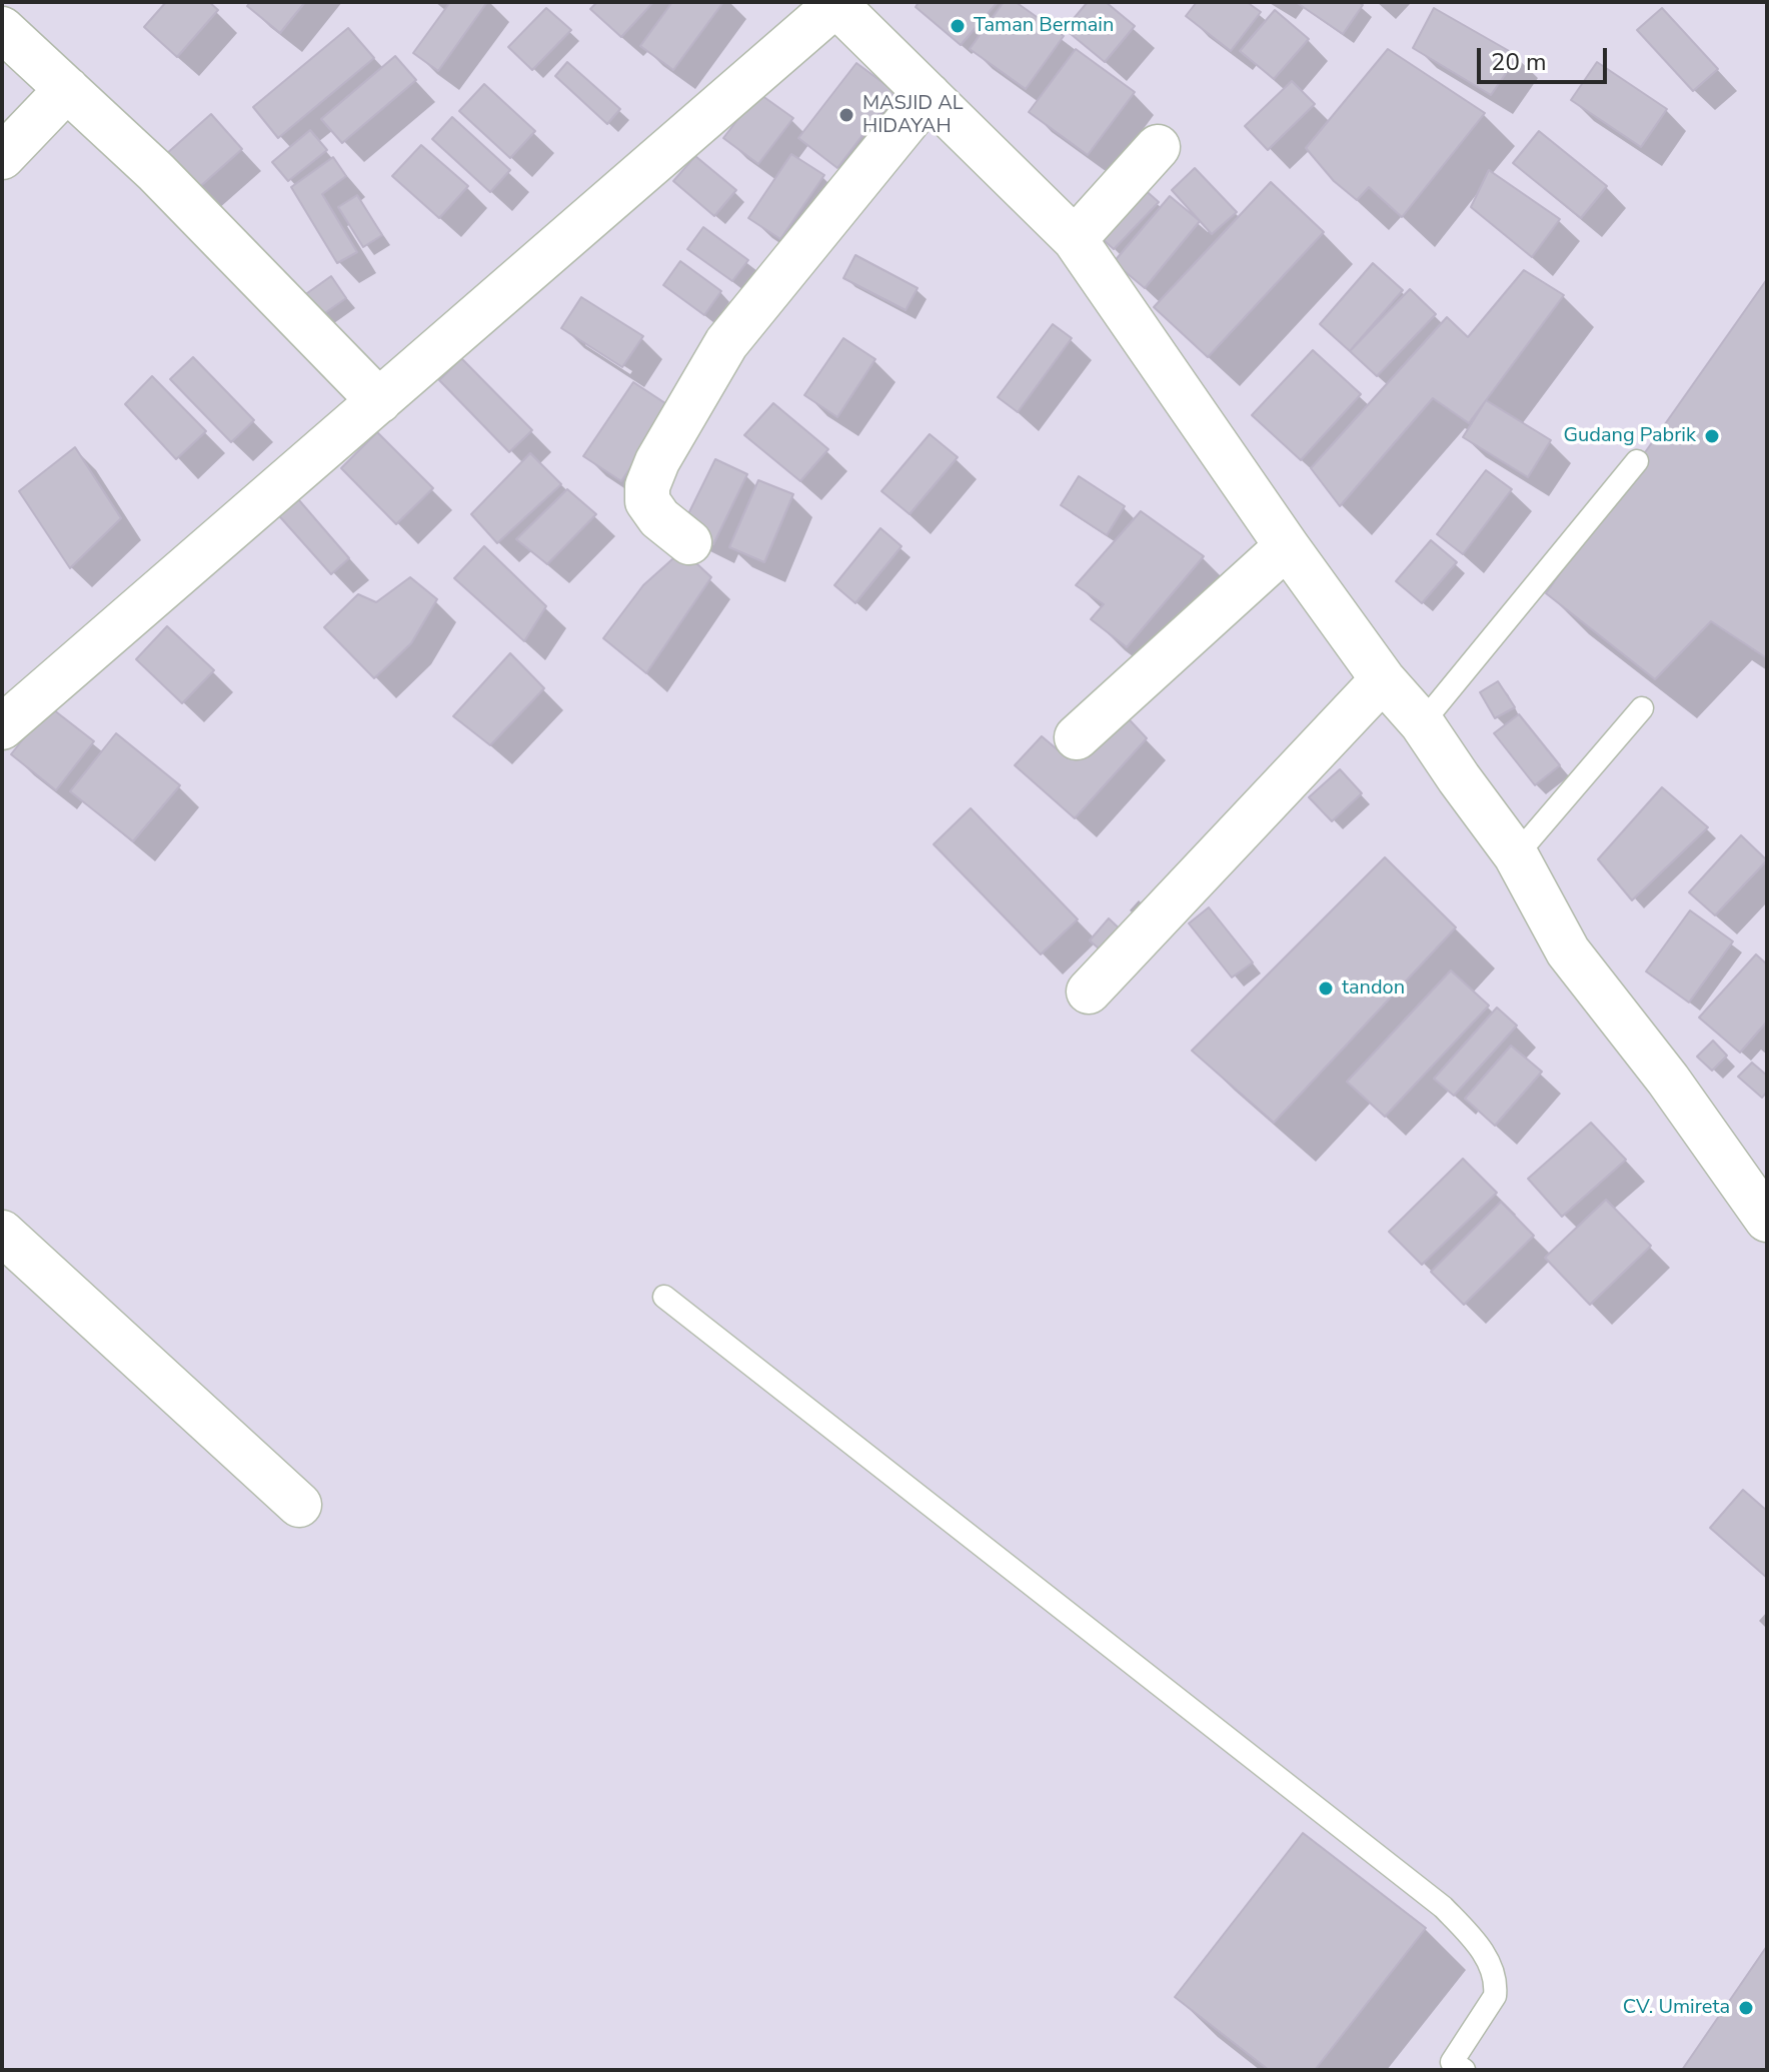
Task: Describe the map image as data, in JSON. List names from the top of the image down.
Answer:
{
  "places": [
    "Taman Bermain",
    "MASJID AL HIDAYAH",
    "Gudang Pabrik",
    "tandon",
    "CV. Umireta"
  ],
  "scale_bar": "20 m"
}
